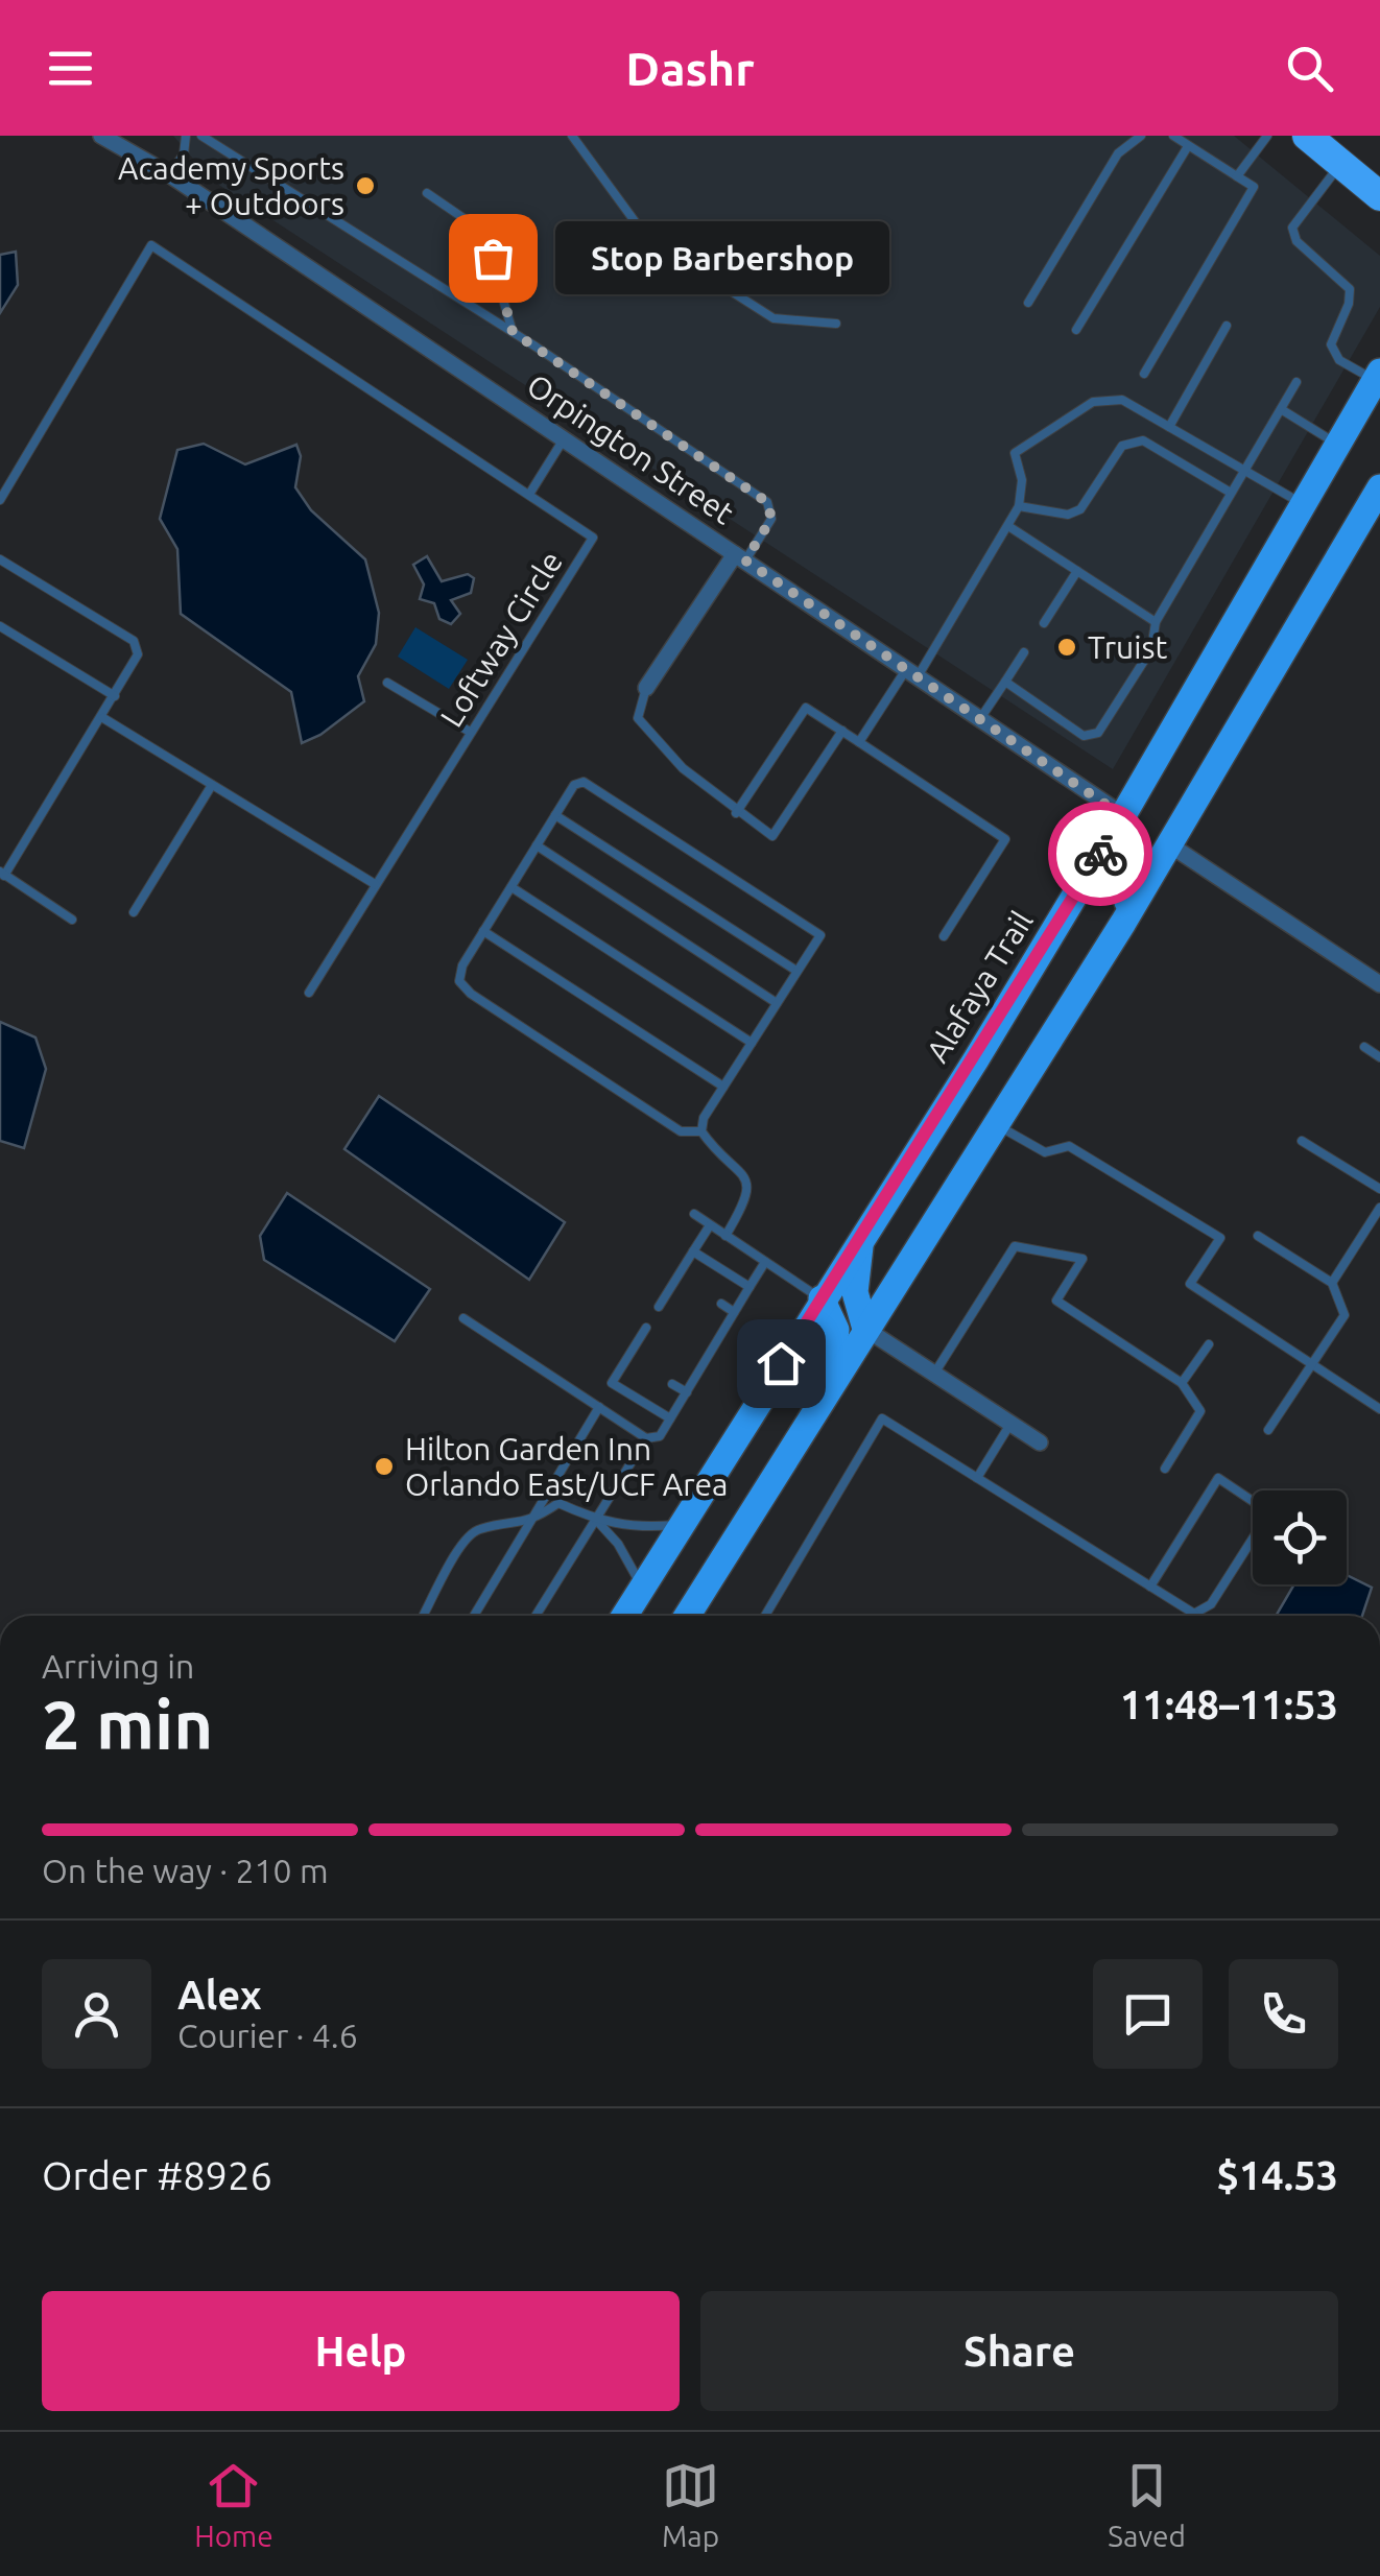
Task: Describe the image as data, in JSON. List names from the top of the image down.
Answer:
{
  "streets": {
    "main road": ["Alafaya Trail"],
    "street": ["Orpington Street"],
    "lane": ["Loftway Circle"]
  },
  "crossings": [
    ["Orpington Street", "Alafaya Trail"]
  ],
  "places": [
    "Academy Sports + Outdoors",
    "Stop Barbershop",
    "Truist",
    "Hilton Garden Inn Orlando East/UCF Area"
  ],
  "page": {
    "header": "Dashr",
    "bubble": "Stop Barbershop",
    "heading": ["2 min", "Arriving in", "11:48–11:53"],
    "panel": [
      "Alex",
      "Courier · 4.6",
      "Order #8926",
      "$14.53"
    ],
    "bar": "On the way · 210 m",
    "buttons": ["Help", "Share"],
    "tabs": ["Home", "Map", "Saved"]
  }
}
